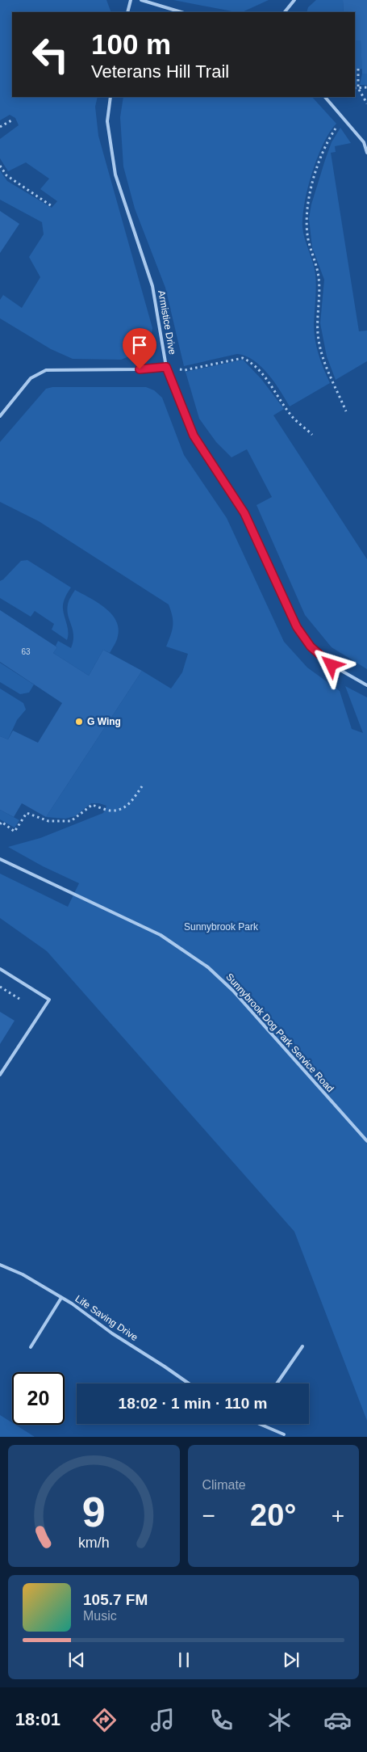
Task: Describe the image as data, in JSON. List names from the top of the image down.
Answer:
{
  "streets": {
    "lane": ["Armistice Drive", "Sunnybrook Dog Park Service Road", "Life Saving Drive"]
  },
  "parks": ["Sunnybrook Park"],
  "places": ["G Wing"],
  "house_numbers": ["63"],
  "page": {
    "turn": ["100 m", "Veterans Hill Trail"],
    "limit": "20",
    "trip": "18:02 · 1 min · 110 m",
    "tile": "Climate",
    "heat": ["−", "20°", "+"],
    "song": ["105.7 FM", "Music"],
    "tabs": "18:01",
    "gauge": ["9", "km/h"]
  }
}
